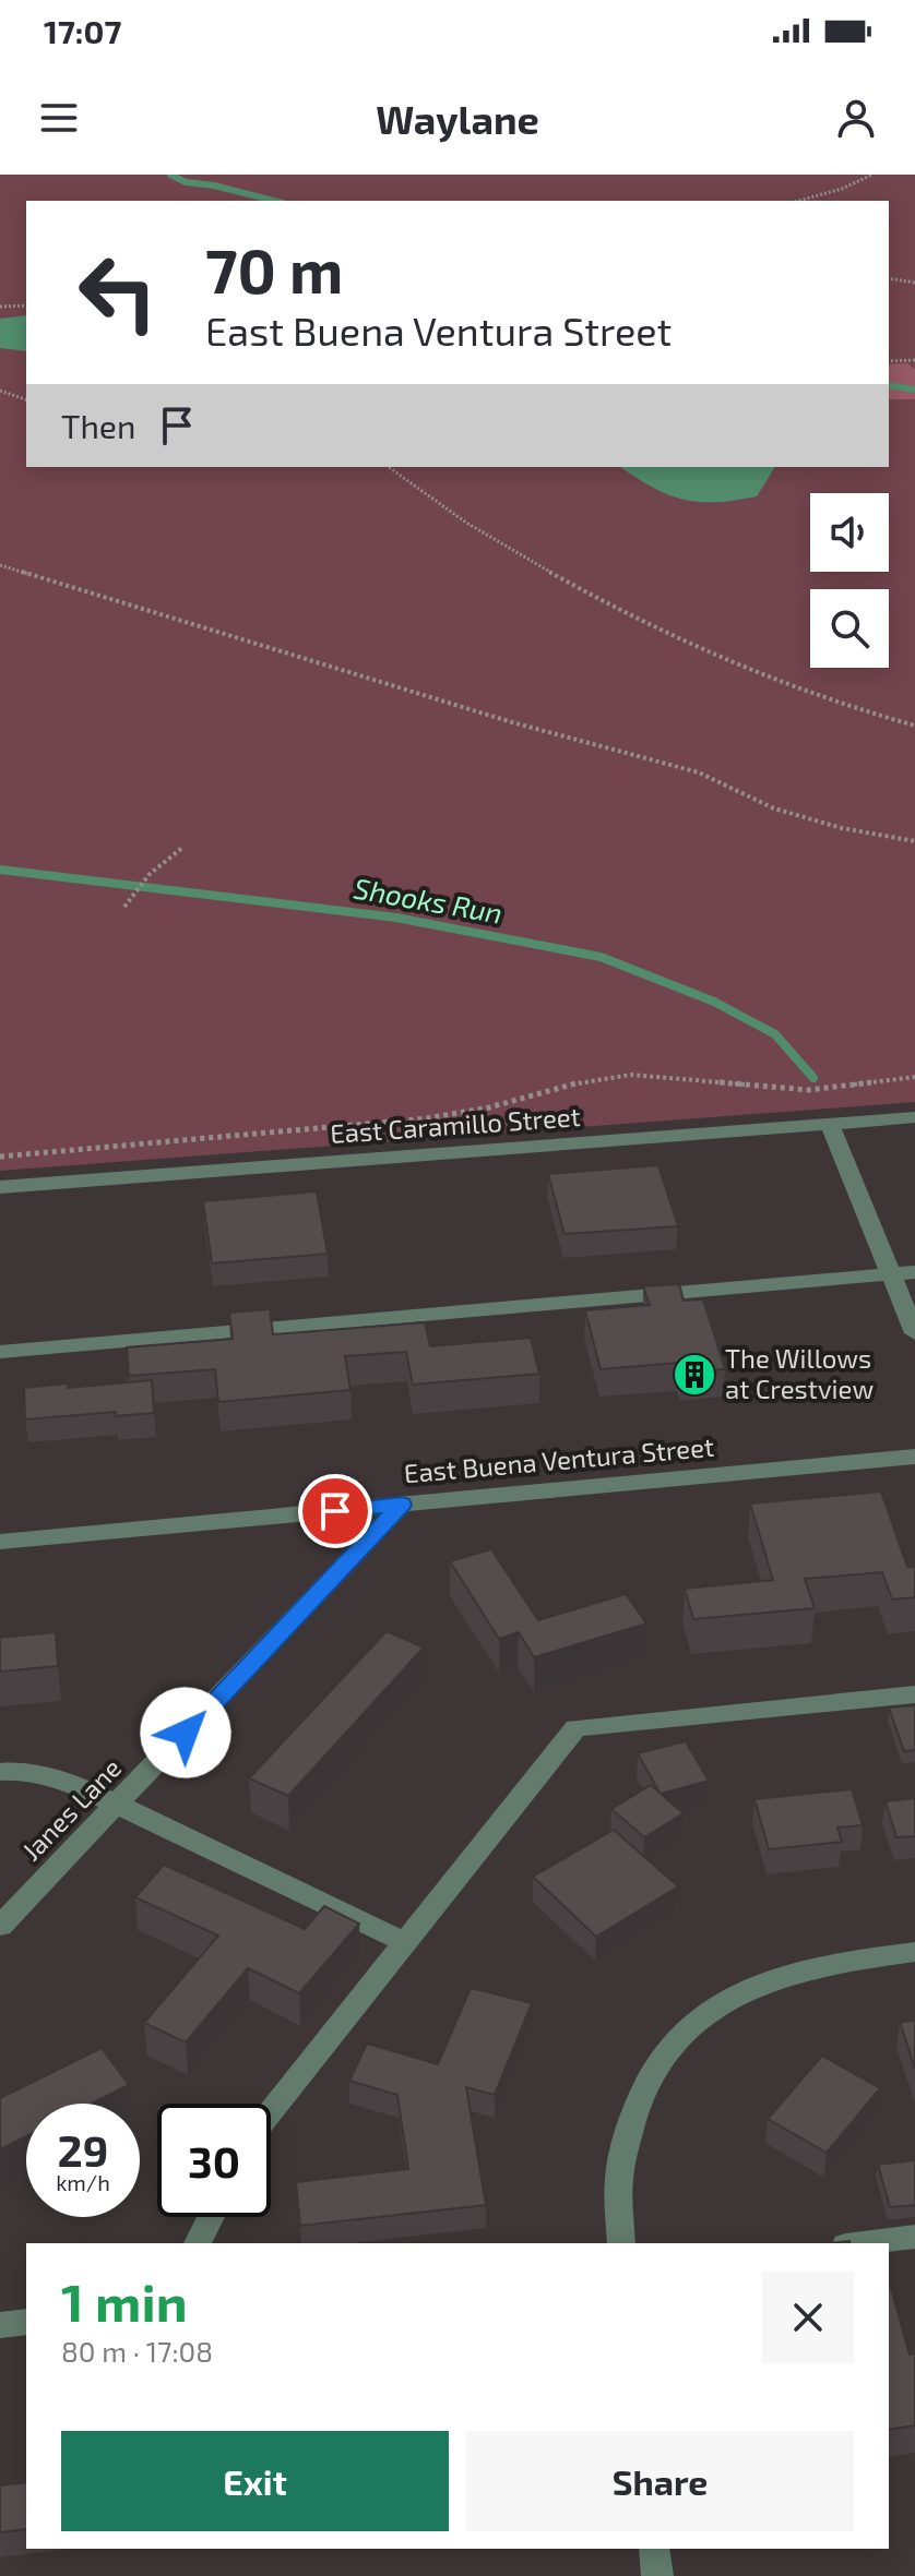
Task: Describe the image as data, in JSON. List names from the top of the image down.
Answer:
{
  "streets": {
    "street": ["East Caramillo Street", "East Buena Ventura Street", "Janes Lane"]
  },
  "crossings": [
    ["East Buena Ventura Street", "Janes Lane"]
  ],
  "water": ["Shooks Run"],
  "places": {
    "building": ["The Willows at Crestview"]
  },
  "page": {
    "status": "17:07",
    "header": "Waylane",
    "turn": ["70 m", "East Buena Ventura Street"],
    "then": "Then",
    "speed": "29 km/h",
    "limit": "30",
    "heading": ["1 min", "80 m · 17:08"],
    "buttons": ["Exit", "Share"]
  }
}
